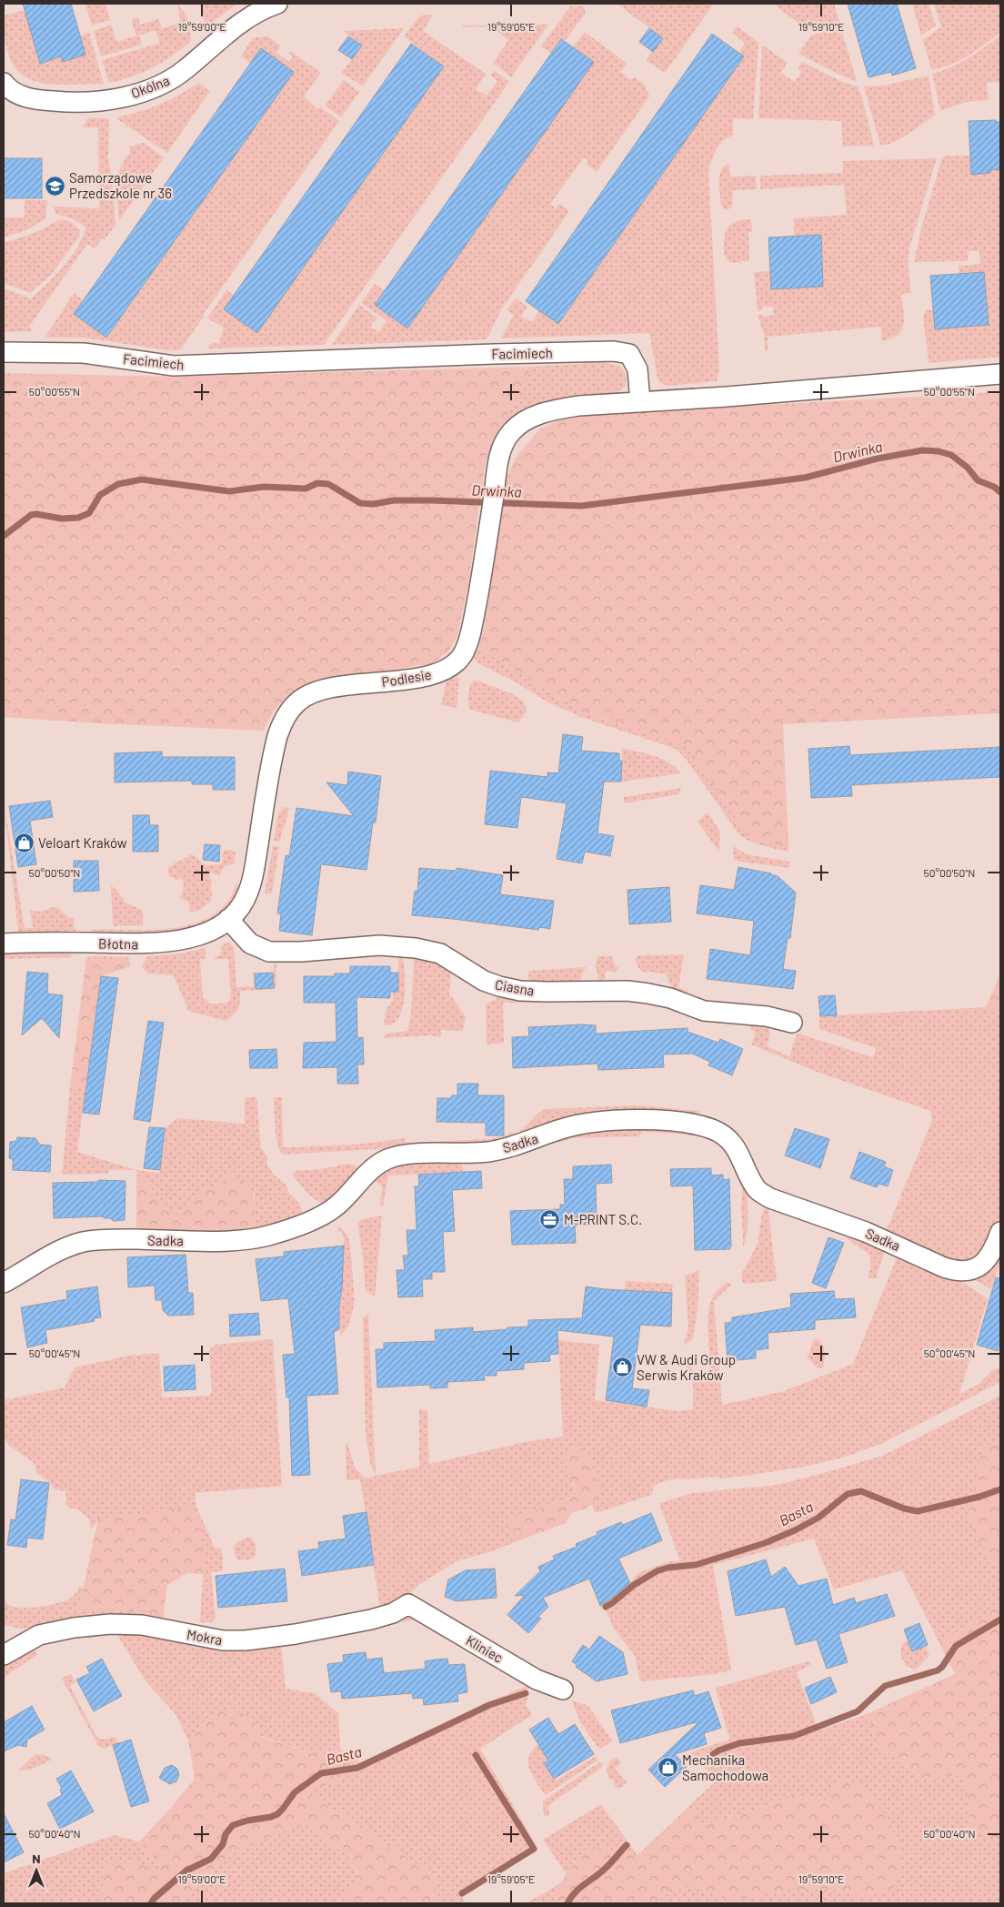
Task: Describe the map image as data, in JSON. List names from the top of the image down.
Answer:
{
  "streets": {
    "street": [
      "Okólna",
      "Facimiech",
      "Podlesie",
      "Błotna",
      "Ciasna",
      "Sadka",
      "Mokra",
      "Kliniec"
    ]
  },
  "crossings": [
    ["Facimiech", "Podlesie"],
    ["Podlesie", "Błotna"],
    ["Podlesie", "Ciasna"],
    ["Błotna", "Ciasna"],
    ["Mokra", "Kliniec"]
  ],
  "water": ["Drwinka", "Basta"],
  "places": {
    "school or university": ["Samorządowe Przedszkole nr 36"],
    "shop": ["Veloart Kraków", "VW & Audi Group Serwis Kraków", "Mechanika Samochodowa"],
    "office": ["M-PRINT S.C."]
  },
  "north": "top",
  "coordinates": [
    "19°59'00\"E",
    "19°59'05\"E",
    "19°59'10\"E",
    "50°00'55\"N",
    "50°00'50\"N",
    "50°00'45\"N",
    "50°00'40\"N"
  ]
}
